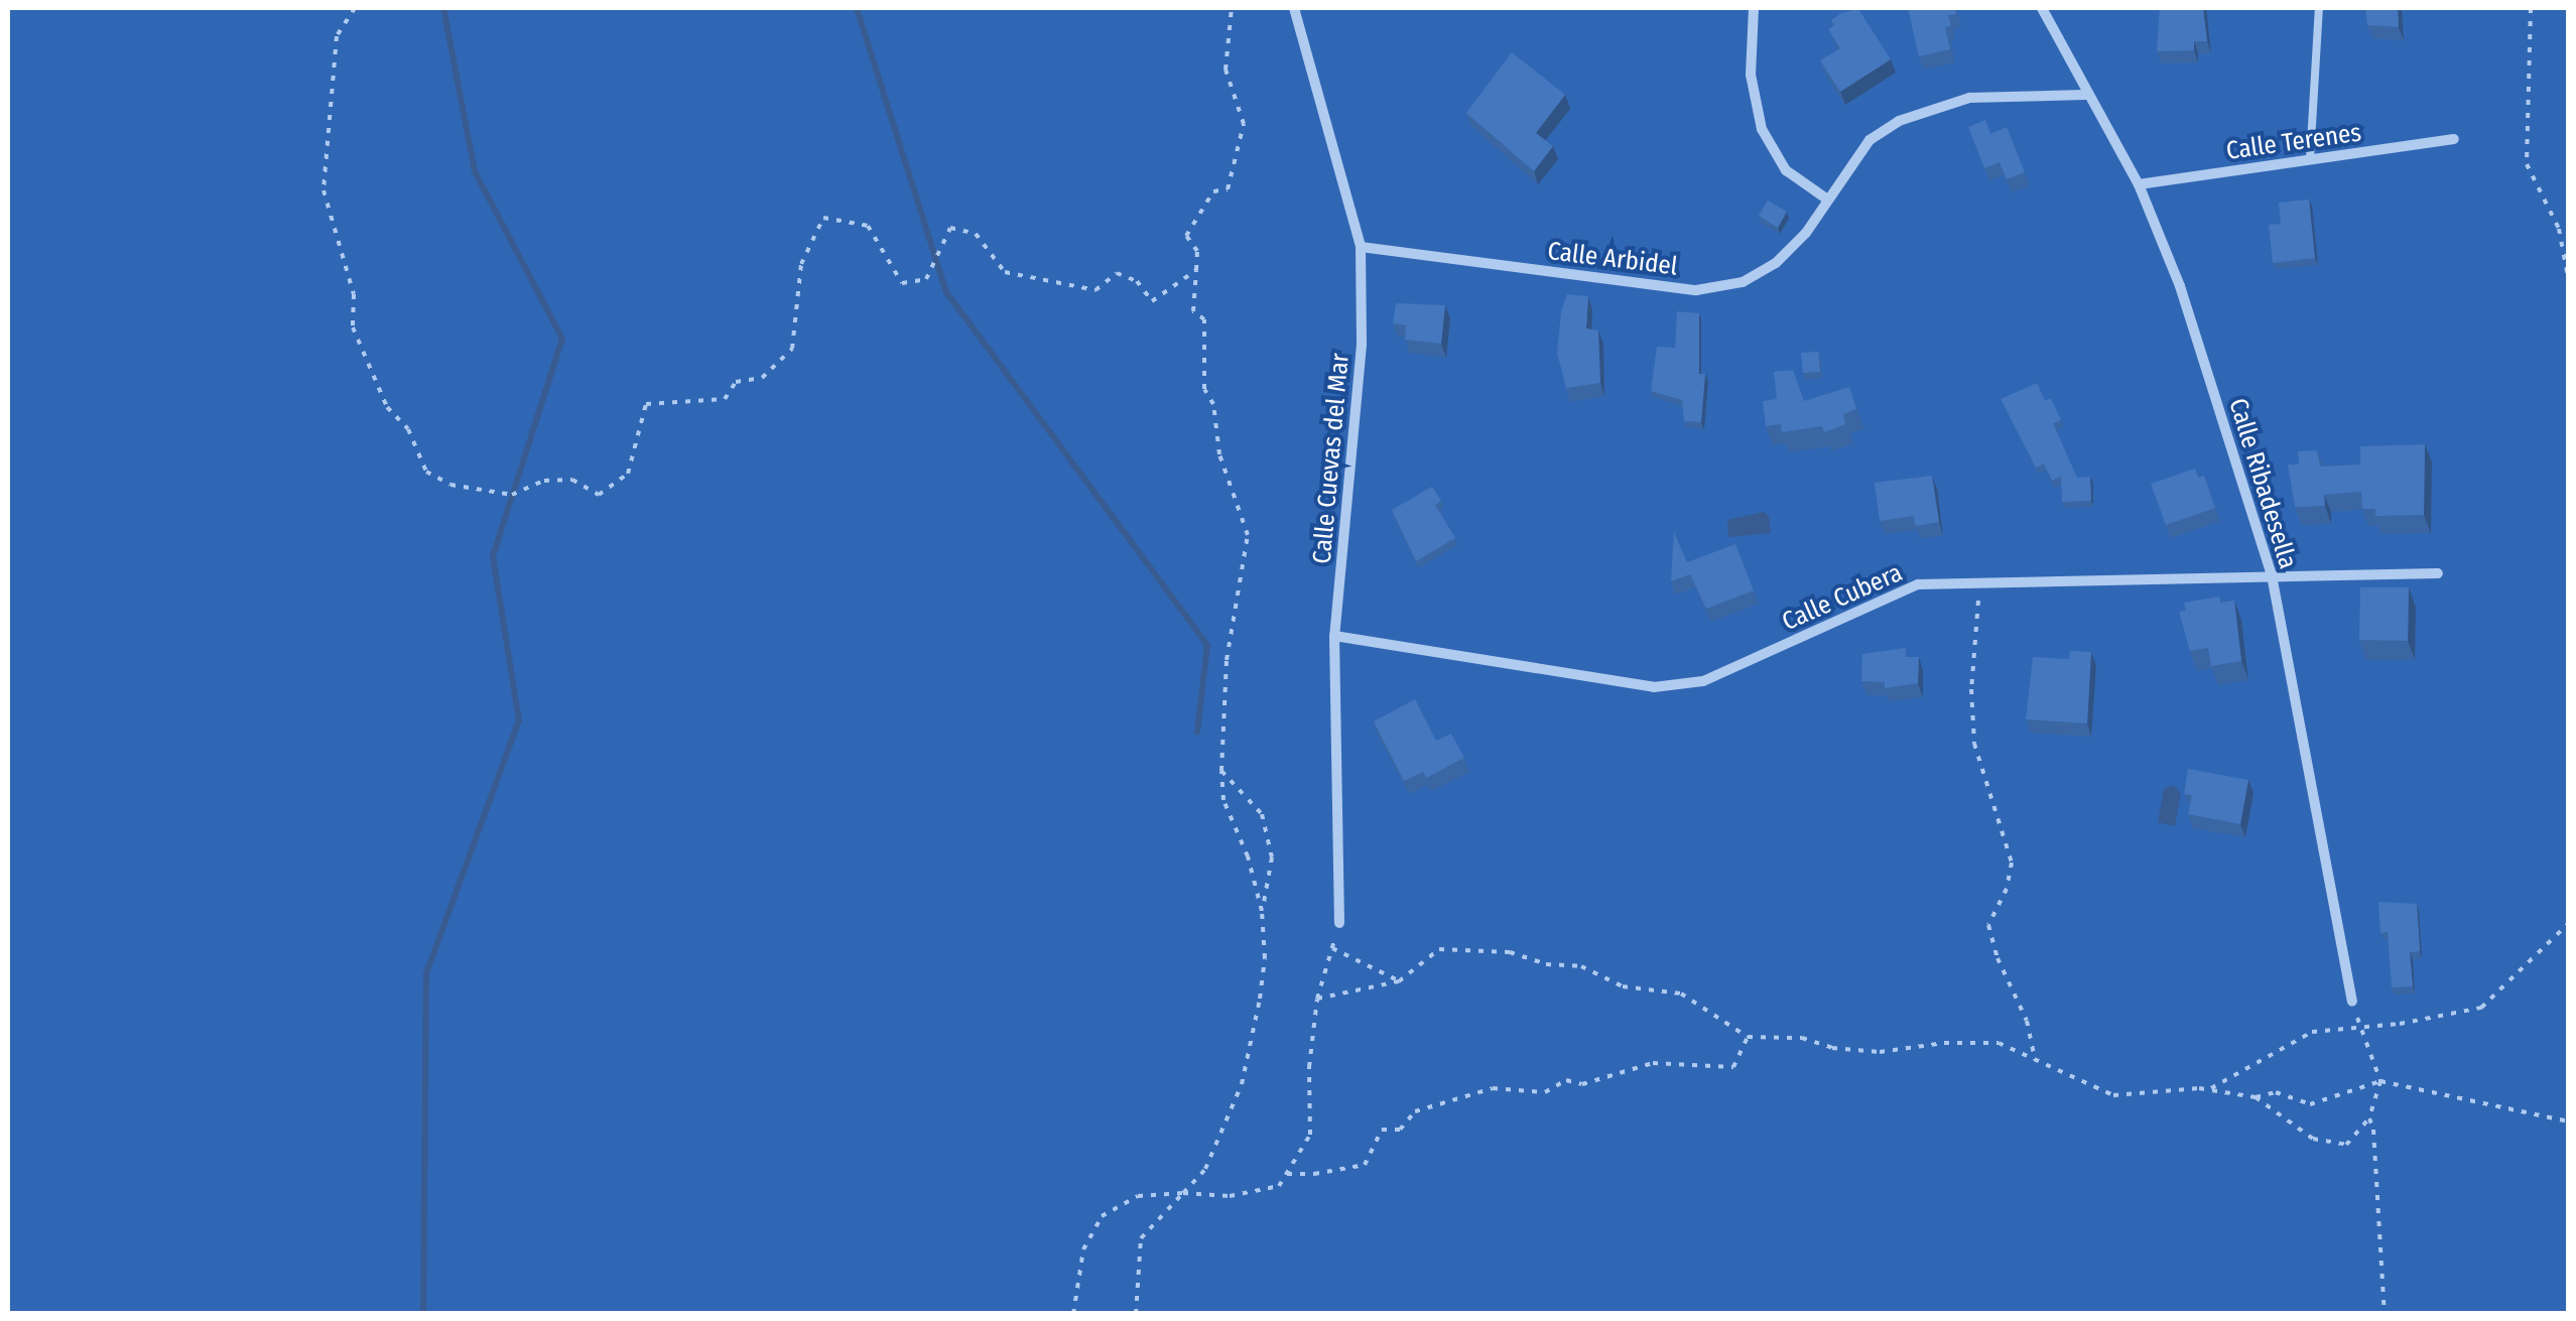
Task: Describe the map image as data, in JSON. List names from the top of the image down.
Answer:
{
  "streets": {
    "street": [
      "Calle Terenes",
      "Calle Arbidel",
      "Calle Cuevas del Mar",
      "Calle Ribadesella",
      "Calle Cubera"
    ]
  },
  "crossings": [
    ["Calle Terenes", "Calle Ribadesella"],
    ["Calle Arbidel", "Calle Cuevas del Mar"],
    ["Calle Arbidel", "Calle Ribadesella"],
    ["Calle Cuevas del Mar", "Calle Cubera"],
    ["Calle Ribadesella", "Calle Cubera"]
  ]
}
